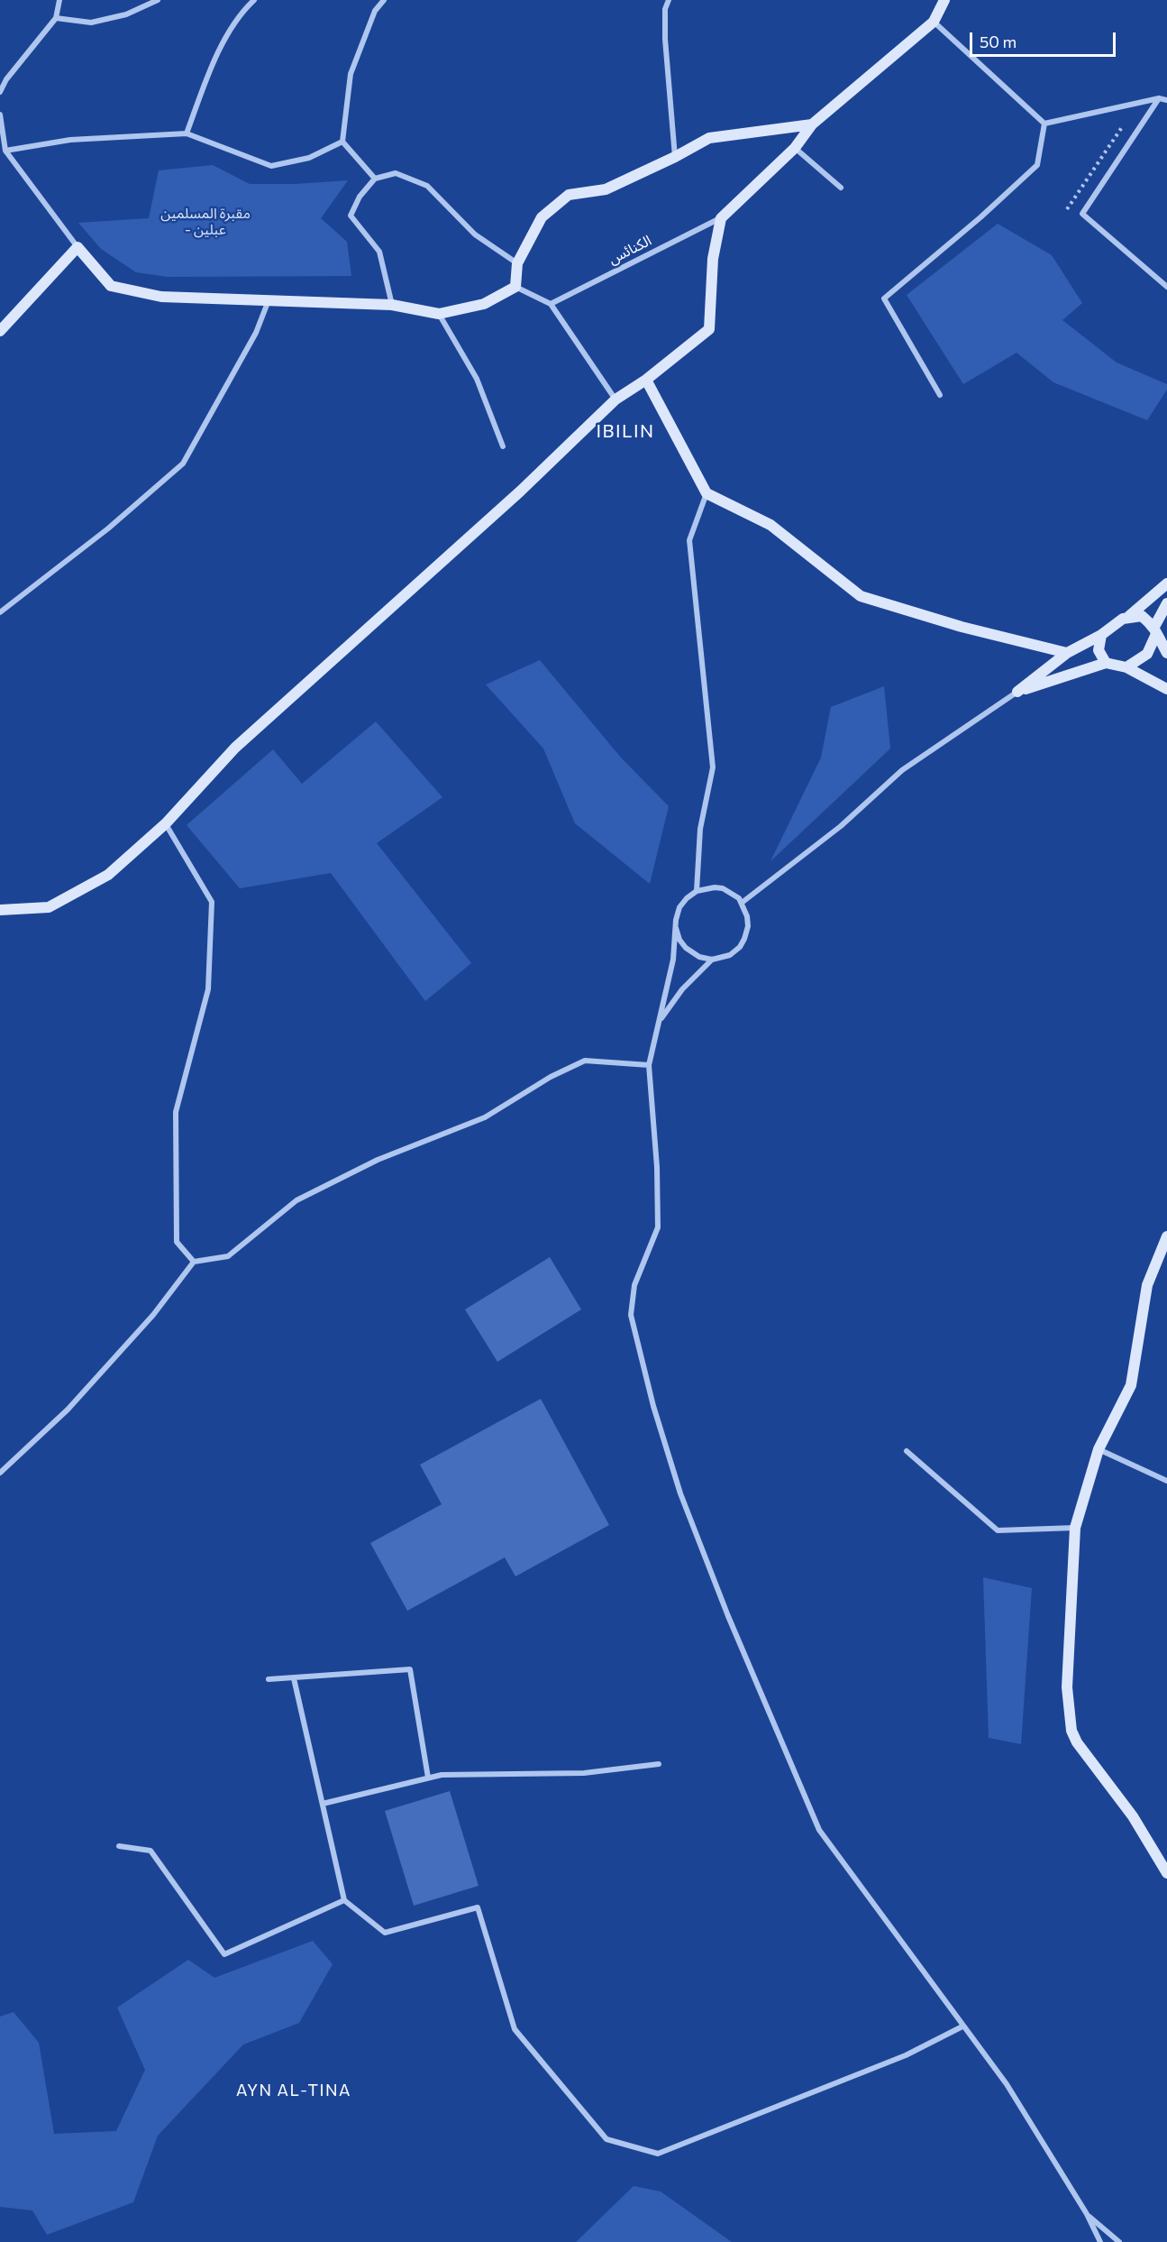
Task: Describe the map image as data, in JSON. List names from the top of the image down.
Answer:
{
  "streets": {
    "street": ["الكنائس"]
  },
  "districts": ["IBILIN", "AYN AL-TINA"],
  "parks": ["مقبرة المسلمين - عبلين"],
  "scale_bar": "50 m"
}
